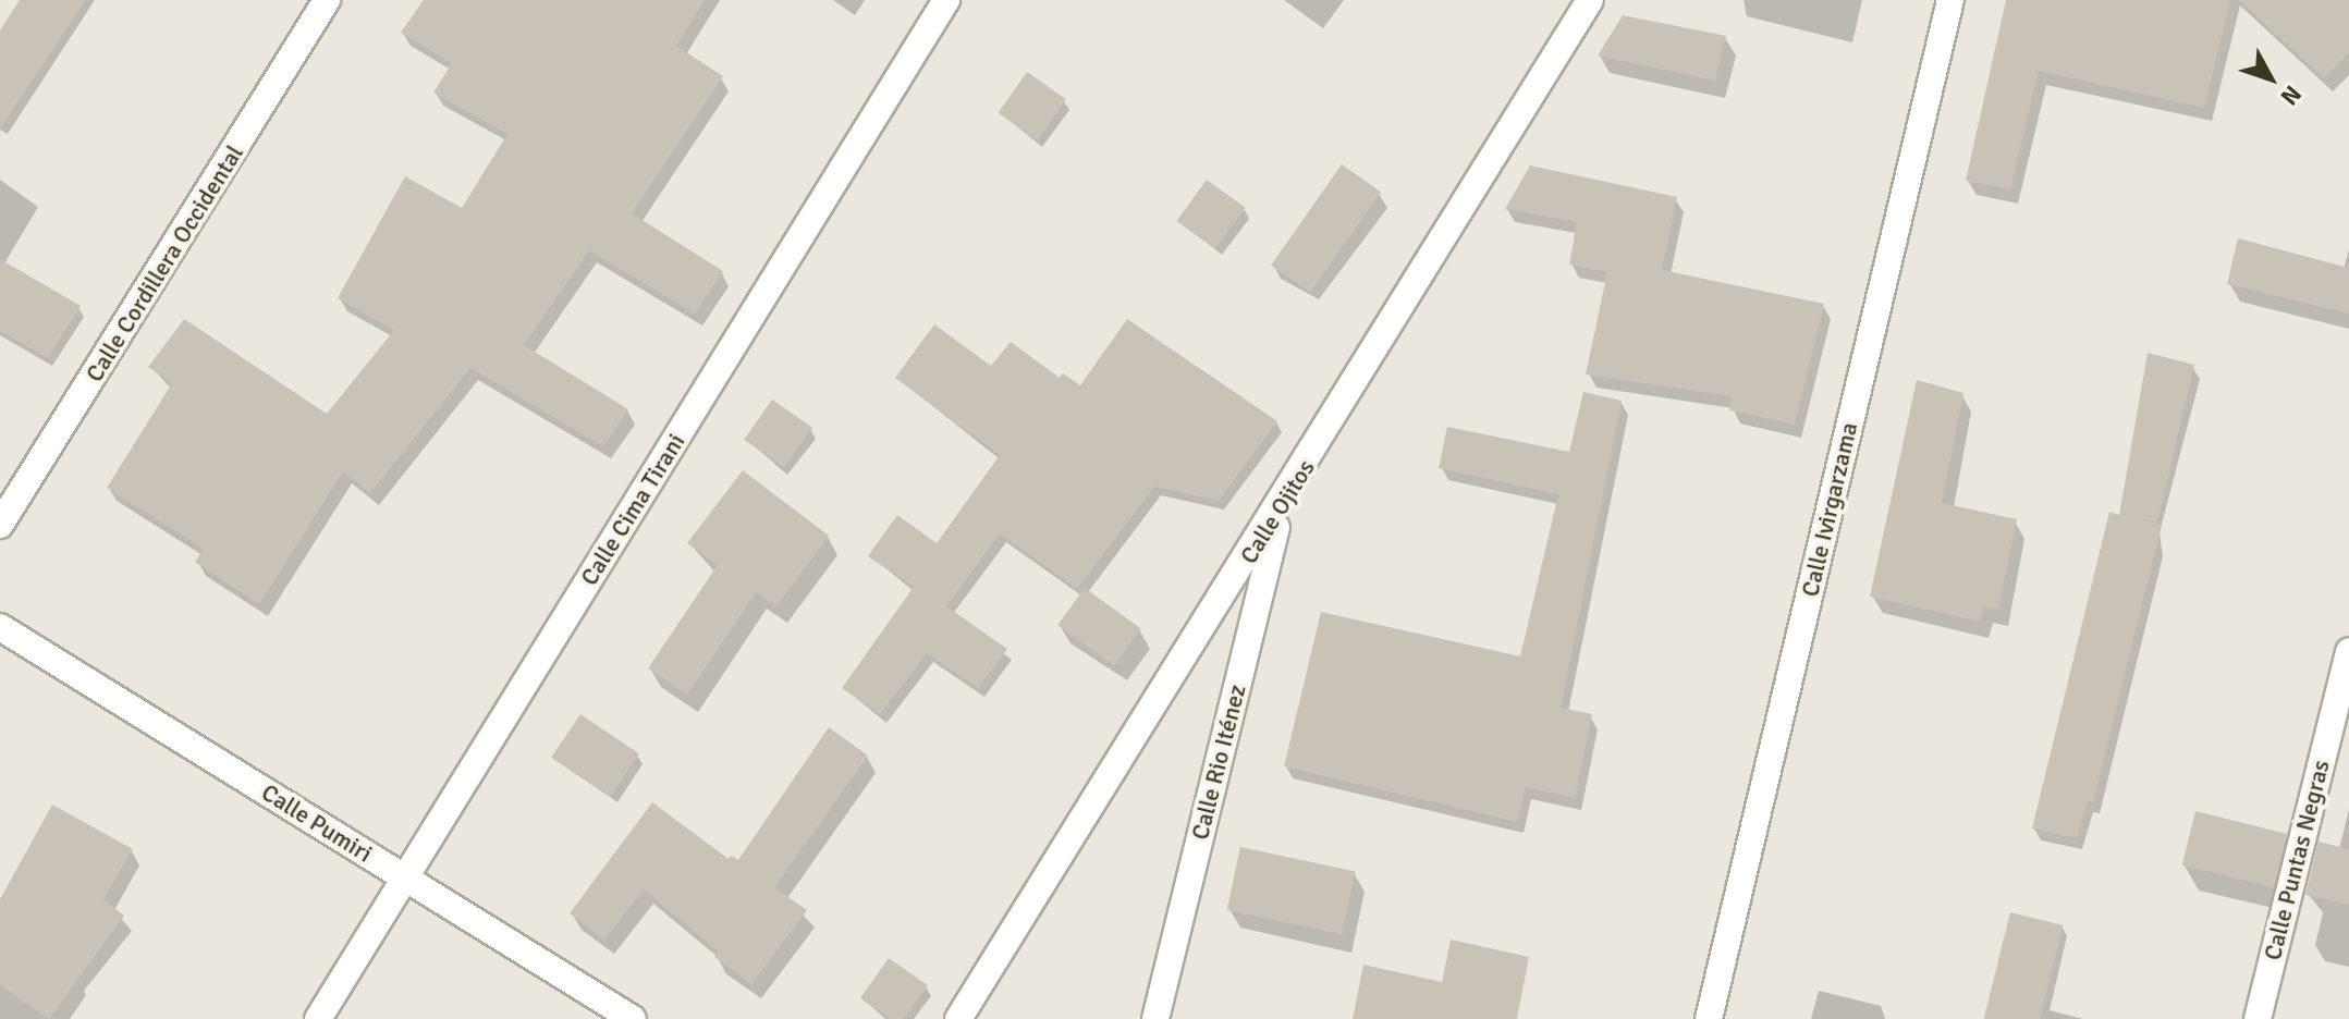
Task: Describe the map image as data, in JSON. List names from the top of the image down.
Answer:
{
  "streets": {
    "street": [
      "Calle Cordillera Occidental",
      "Calle Cima Tirani",
      "Calle Ivirgarzama",
      "Calle Ojitos",
      "Calle Rio Iténez",
      "Calle Pumiri",
      "Calle Puntas Negras"
    ]
  },
  "crossings": [
    ["Calle Cima Tirani", "Calle Pumiri"],
    ["Calle Ojitos", "Calle Rio Iténez"]
  ],
  "north": "bottom right"
}
